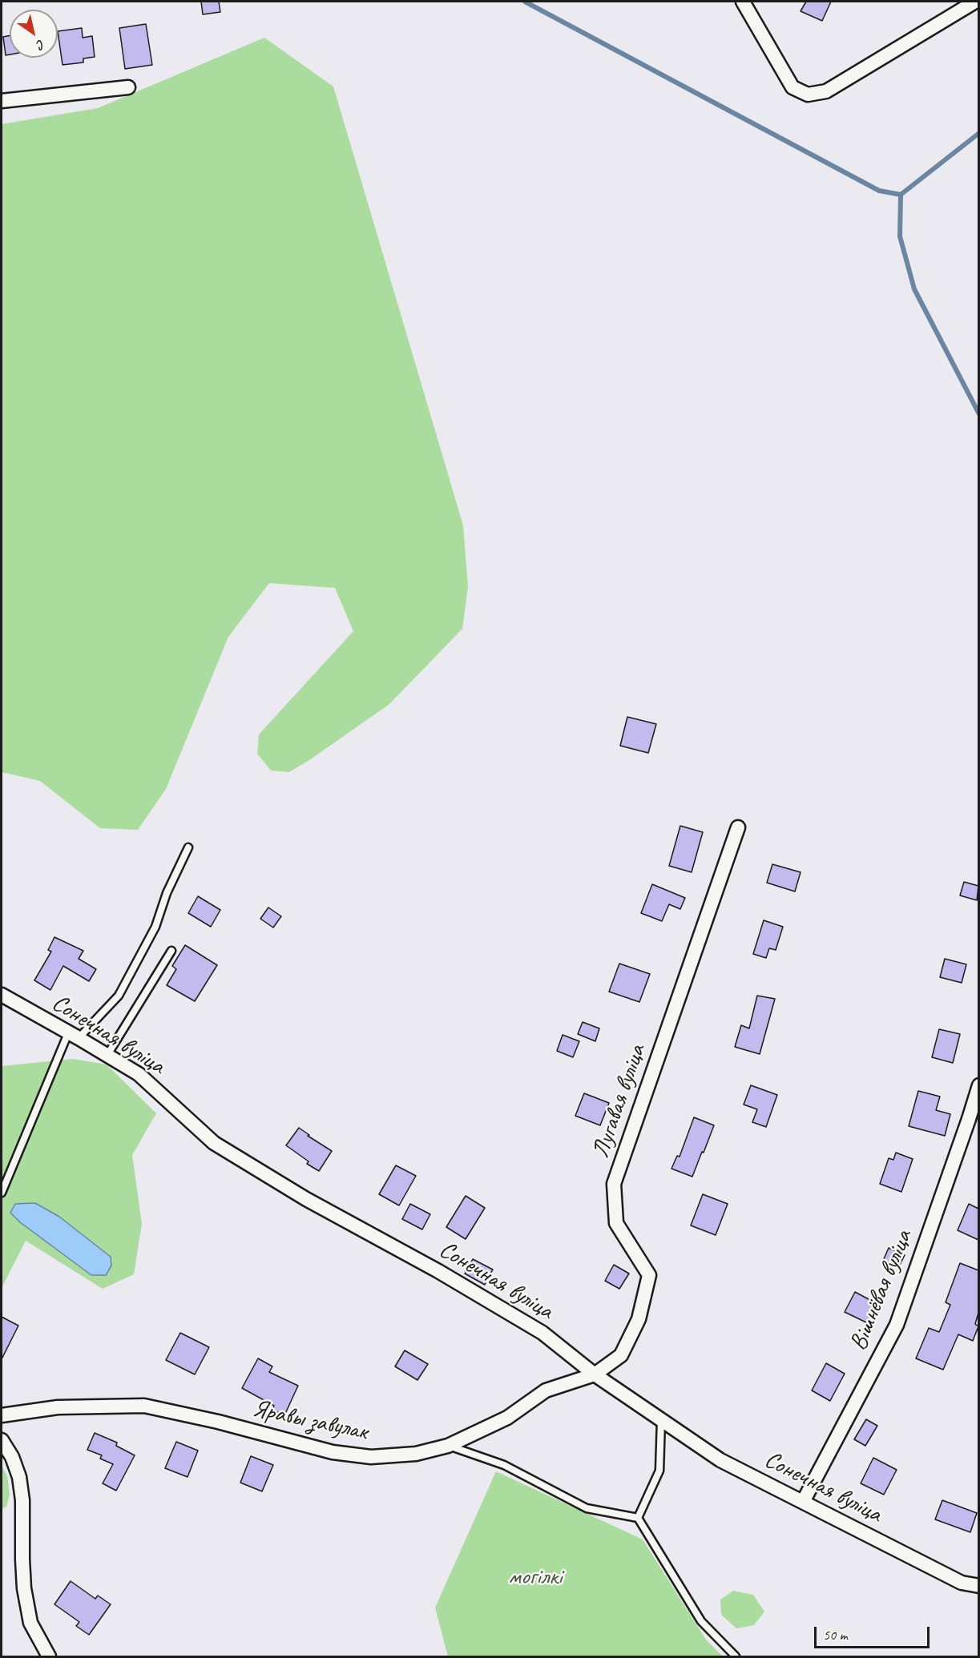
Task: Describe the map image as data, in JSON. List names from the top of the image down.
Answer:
{
  "streets": {
    "street": [
      "Сонечная вуліца",
      "Лугавая вуліца",
      "Вішнёвая вуліца",
      "Яравы завулак"
    ]
  },
  "crossings": [
    ["Сонечная вуліца", "Лугавая вуліца"],
    ["Сонечная вуліца", "Вішнёвая вуліца"],
    ["Сонечная вуліца", "Яравы завулак"],
    ["Лугавая вуліца", "Яравы завулак"]
  ],
  "parks": ["могілкі"],
  "scale_bar": "50 m",
  "north": "bottom right"
}
